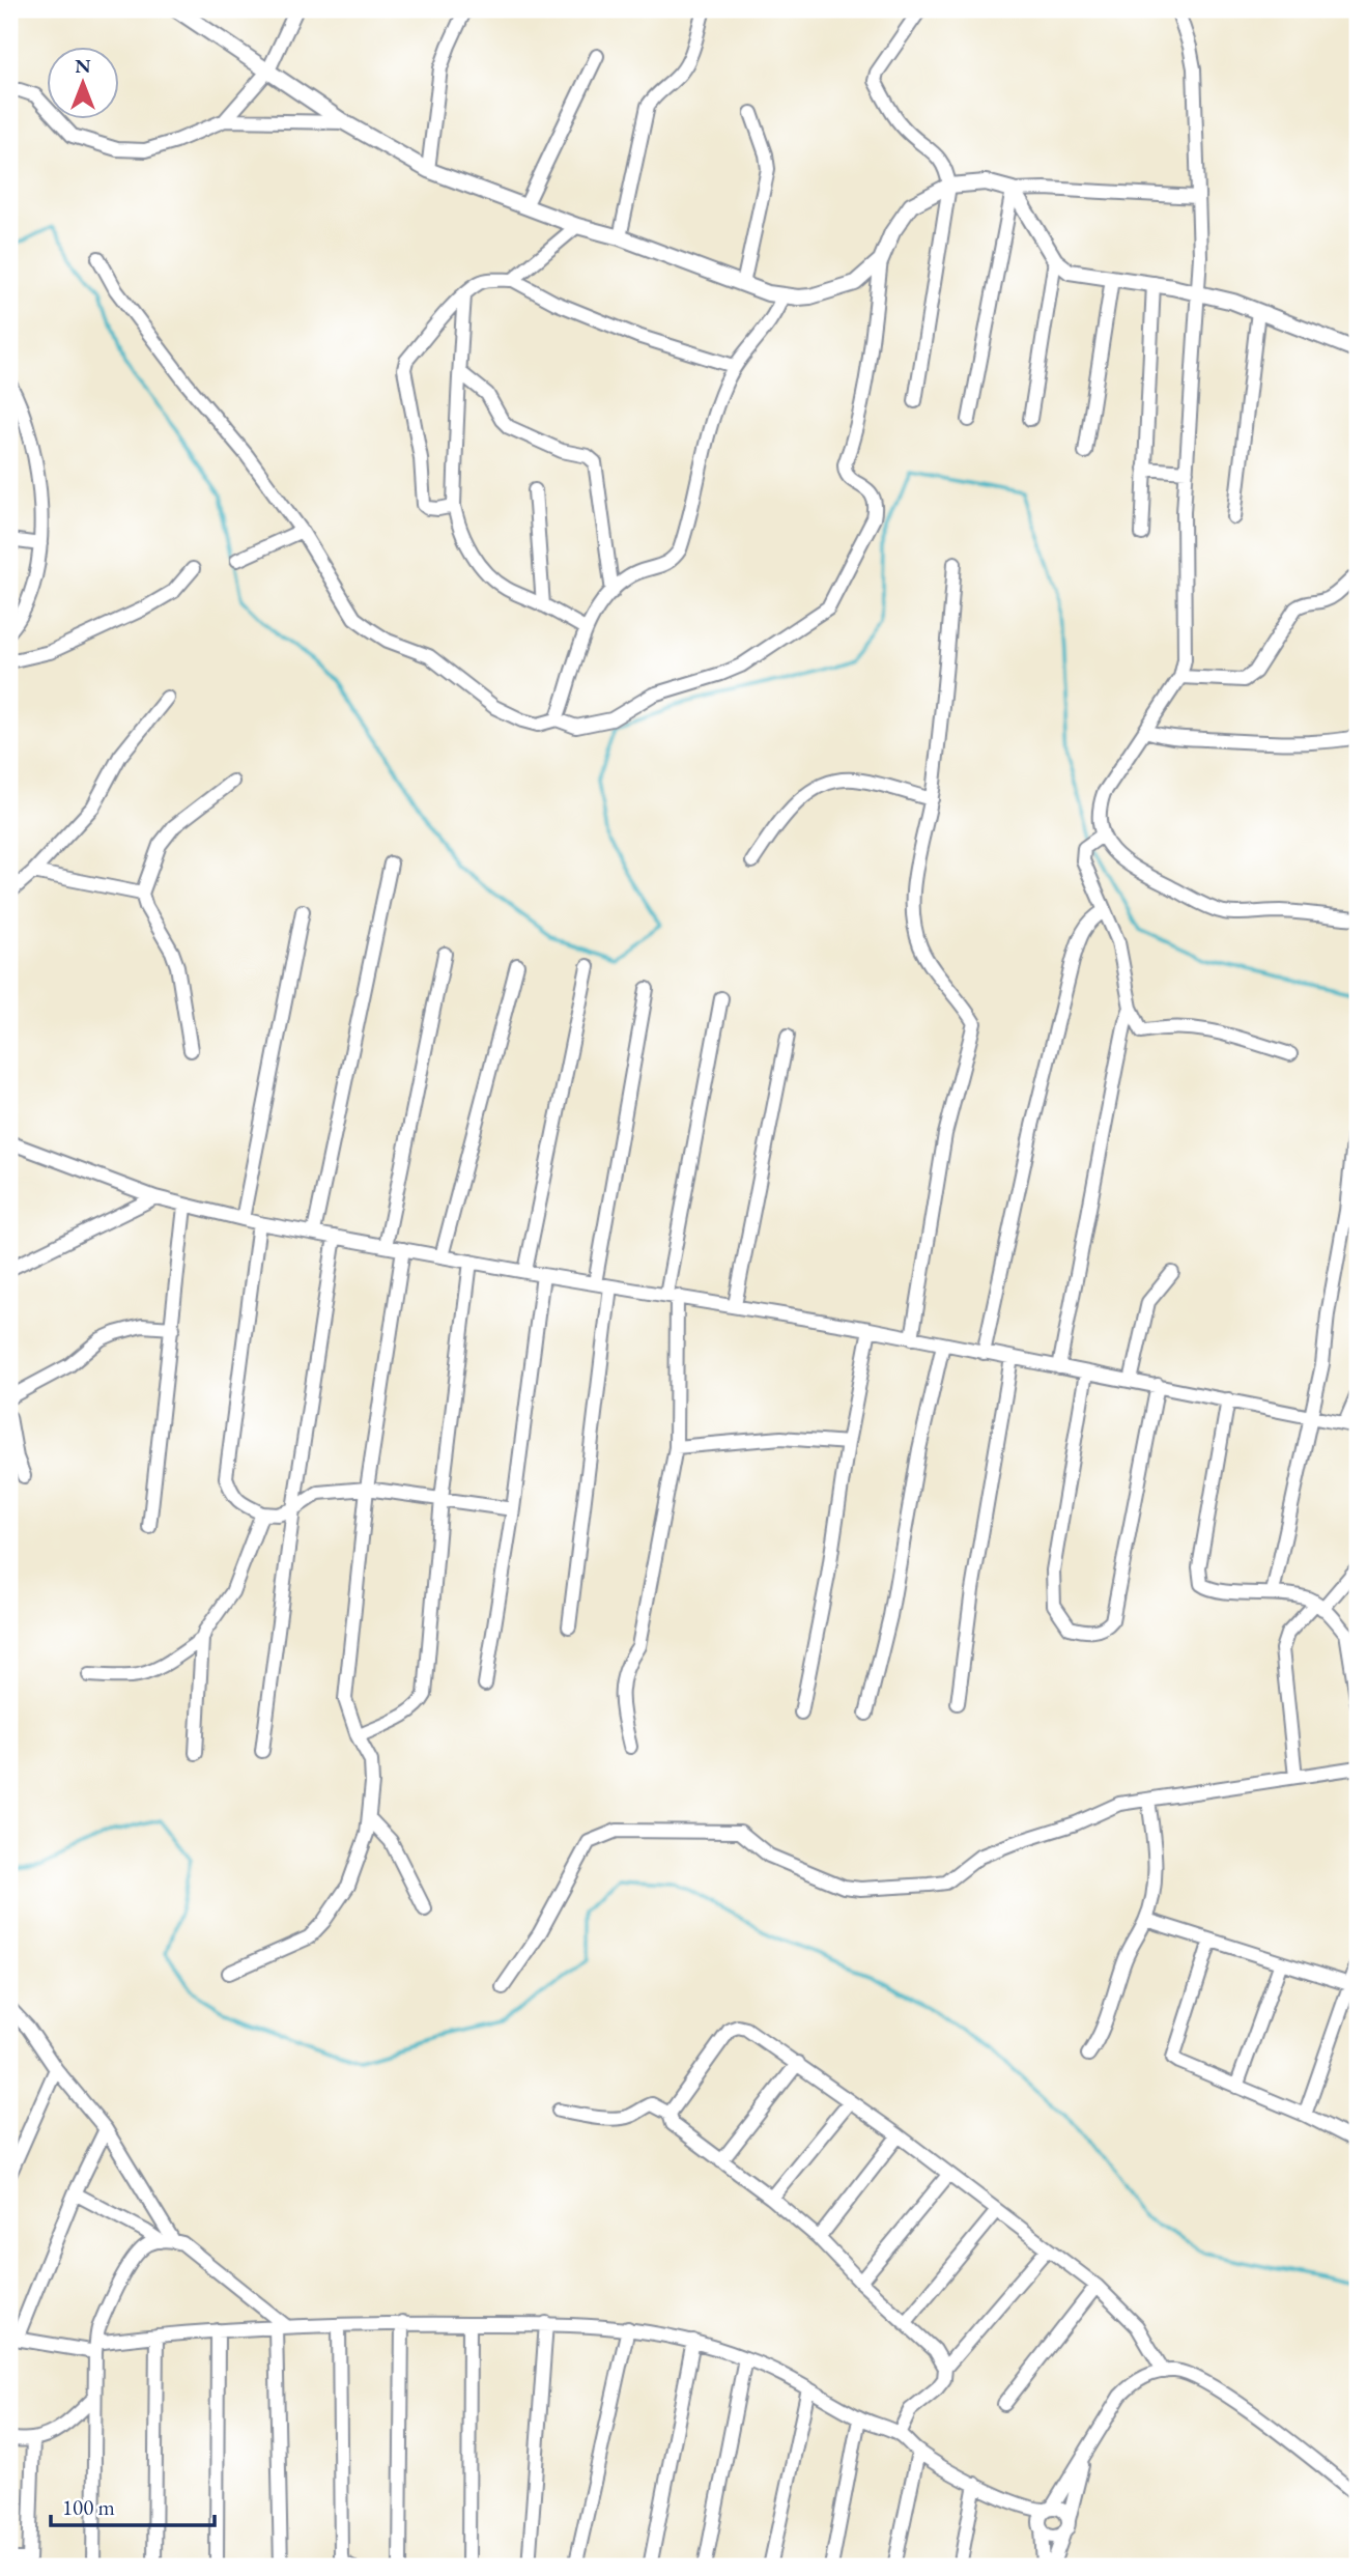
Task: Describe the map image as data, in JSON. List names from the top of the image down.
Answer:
{
  "scale_bar": "100 m",
  "north": "top"
}
